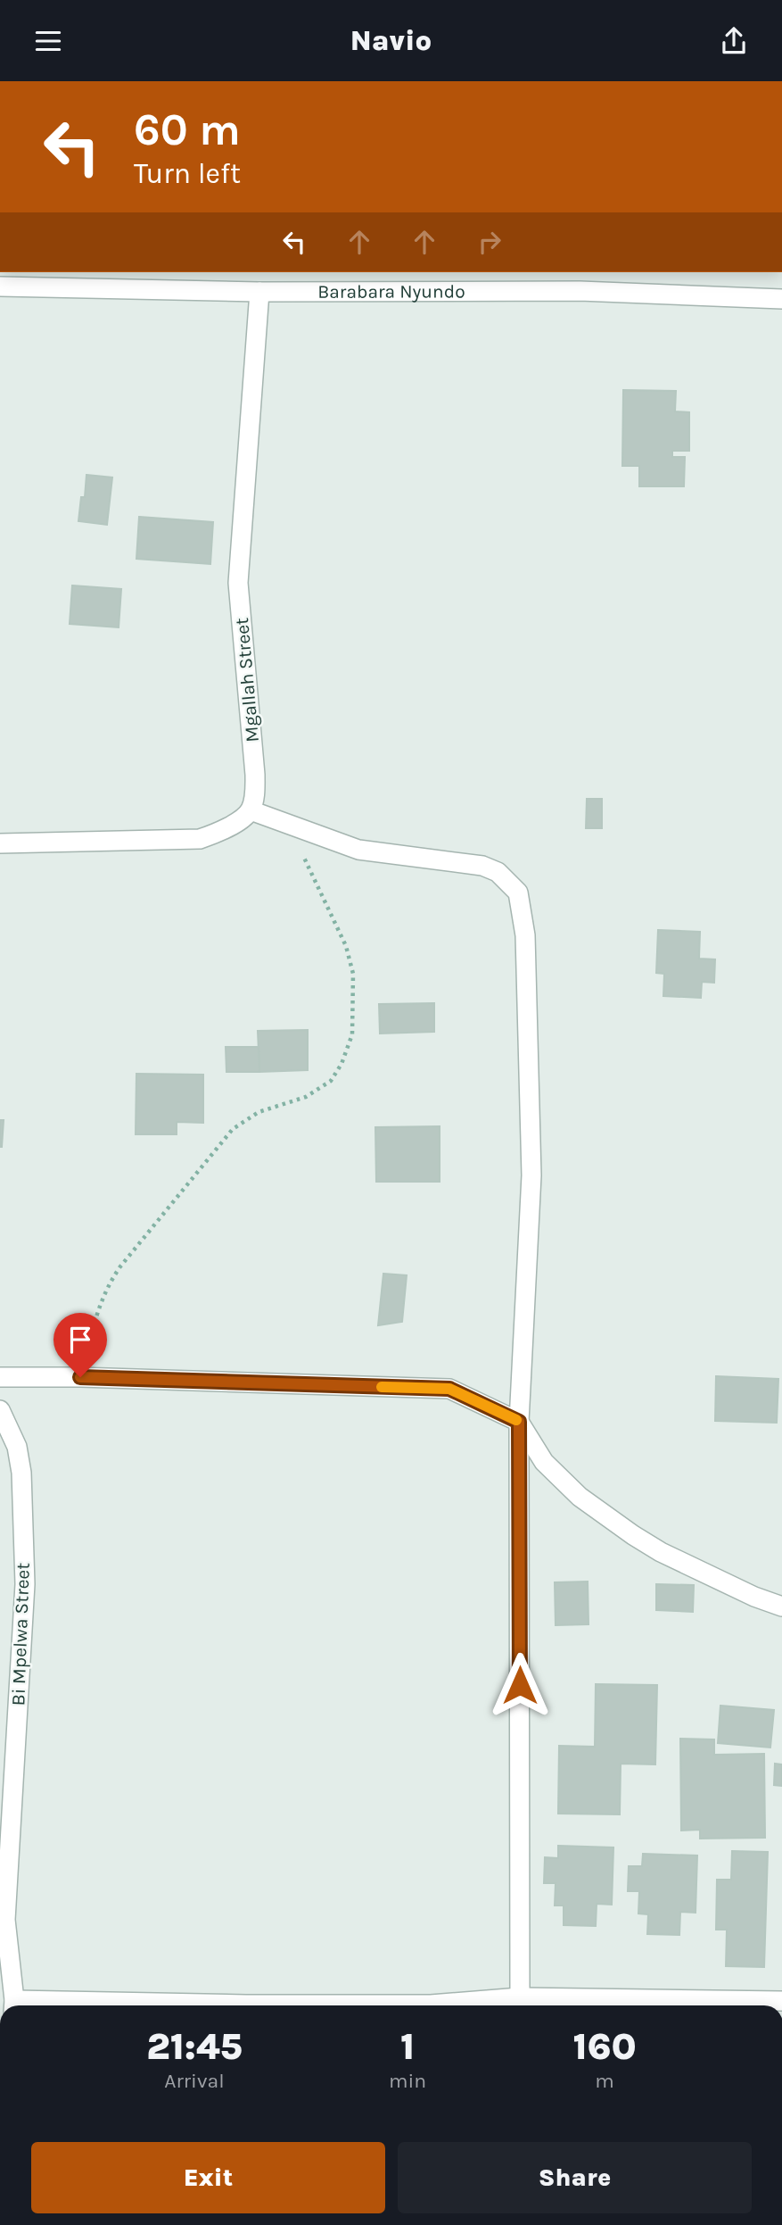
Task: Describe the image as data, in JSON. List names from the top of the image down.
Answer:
{
  "streets": {
    "street": ["Barabara Nyundo", "Mgallah Street", "Bi Mpelwa Street"]
  },
  "crossings": [
    ["Barabara Nyundo", "Mgallah Street"]
  ],
  "page": {
    "header": "Navio",
    "turn": ["60 m", "Turn left"],
    "eta": [
      "21:45",
      "Arrival",
      "1",
      "min",
      "160",
      "m"
    ],
    "buttons": ["Exit", "Share"]
  }
}
